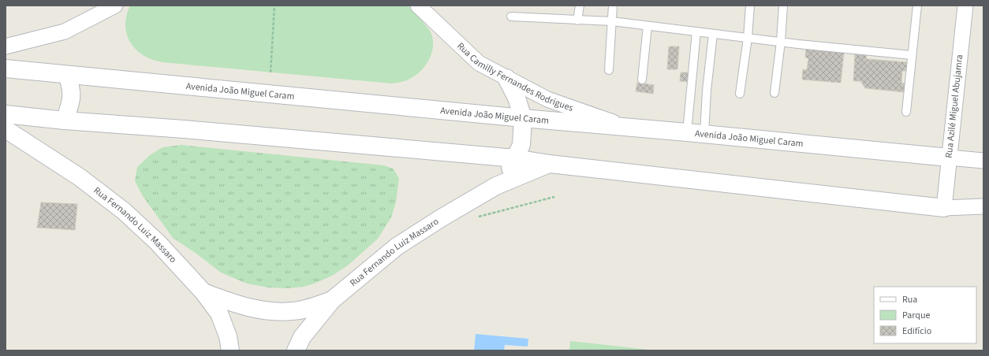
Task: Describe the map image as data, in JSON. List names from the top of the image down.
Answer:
{
  "streets": {
    "street": [
      "Rua Camilly Fernandes Rodrigues",
      "Avenida João Miguel Caram",
      "Rua Azilé Miguel Abujamra",
      "Rua Fernando Luiz Massaro"
    ]
  },
  "crossings": [
    ["Rua Camilly Fernandes Rodrigues", "Avenida João Miguel Caram"],
    ["Avenida João Miguel Caram", "Rua Azilé Miguel Abujamra"]
  ],
  "legend": ["Rua", "Parque", "Edifício"]
}
